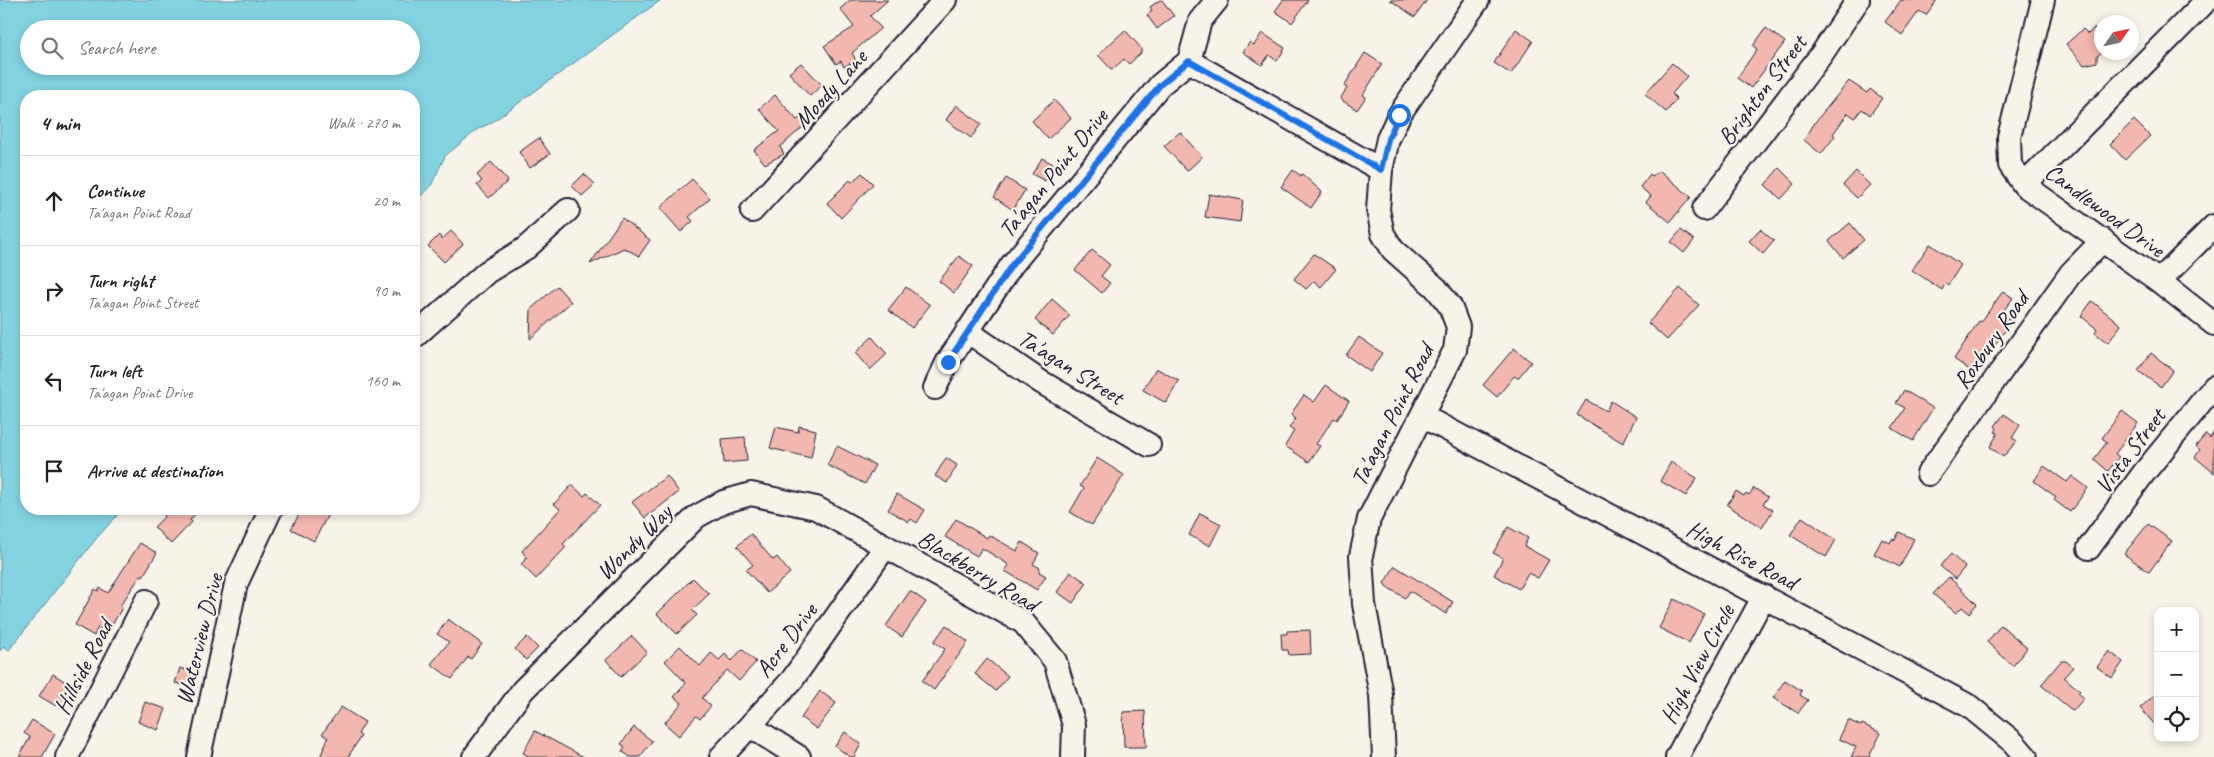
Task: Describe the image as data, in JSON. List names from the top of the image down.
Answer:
{
  "streets": {
    "street": [
      "Moody Lane",
      "Brighton Street",
      "Ta'agan Point Drive",
      "Candlewood Drive",
      "Roxbury Road",
      "Ta'agan Street",
      "Ta'agan Point Road",
      "Vista Street",
      "Wondy Way",
      "High Rise Road",
      "Blackberry Road",
      "Waterview Drive",
      "Acre Drive",
      "High View Circle",
      "Hillside Road"
    ]
  },
  "crossings": [
    ["Ta'agan Point Drive", "Ta'agan Street"],
    ["Candlewood Drive", "Roxbury Road"],
    ["Ta'agan Point Road", "High Rise Road"],
    ["Wondy Way", "Blackberry Road"],
    ["Wondy Way", "Acre Drive"],
    ["High Rise Road", "High View Circle"],
    ["Blackberry Road", "Acre Drive"]
  ],
  "north": "top right",
  "page": {
    "search": "Search here",
    "heading": ["4 min", "Walk · 270 m"],
    "list": [
      ["Continue", "Ta'agan Point Road", "20 m"],
      ["Turn right", "Ta'agan Point Street", "90 m"],
      ["Turn left", "Ta'agan Point Drive", "160 m"],
      "Arrive at destination"
    ],
    "map_buttons": ["+", "−"]
  }
}
